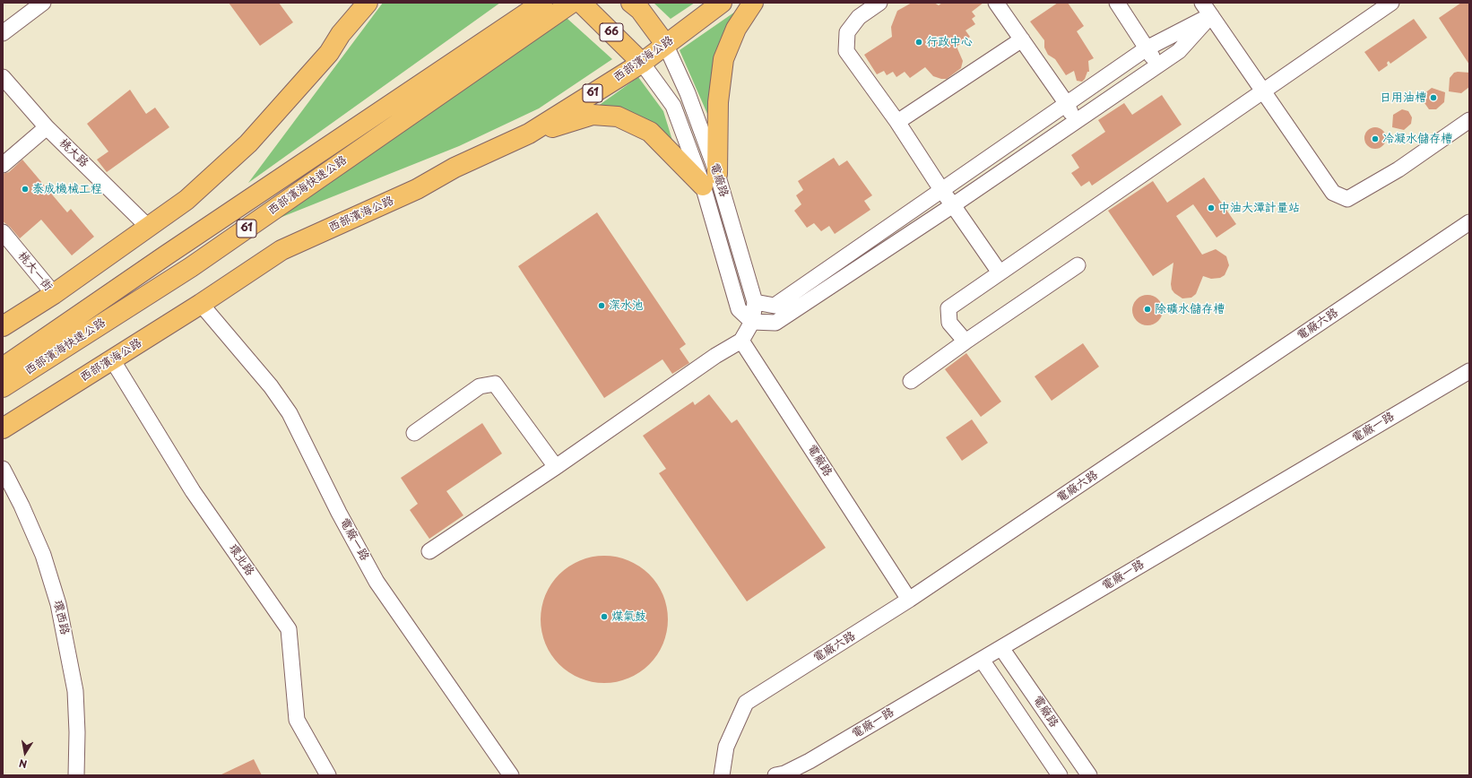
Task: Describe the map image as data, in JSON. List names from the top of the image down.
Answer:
{
  "streets": {
    "main road": [
      "66",
      "西部濱海公路",
      "61",
      "西部濱海快速公路"
    ],
    "street": [
      "桃大路",
      "電廠路",
      "桃大一街",
      "電廠六路",
      "電廠一路",
      "環北路",
      "環西路"
    ]
  },
  "crossings": [
    ["66", "西部濱海公路"],
    ["66", "電廠路"],
    ["西部濱海公路", "電廠路"],
    ["西部濱海公路", "電廠一路"],
    ["西部濱海公路", "環北路"],
    ["電廠路", "電廠六路"],
    ["電廠路", "電廠一路"]
  ],
  "places": [
    "行政中心",
    "日用油槽",
    "冷凝水儲存槽",
    "泰成機械工程",
    "中油大潭計量站",
    "深水池",
    "除礦水儲存槽",
    "煤氣鼓"
  ],
  "north": "bottom"
}
